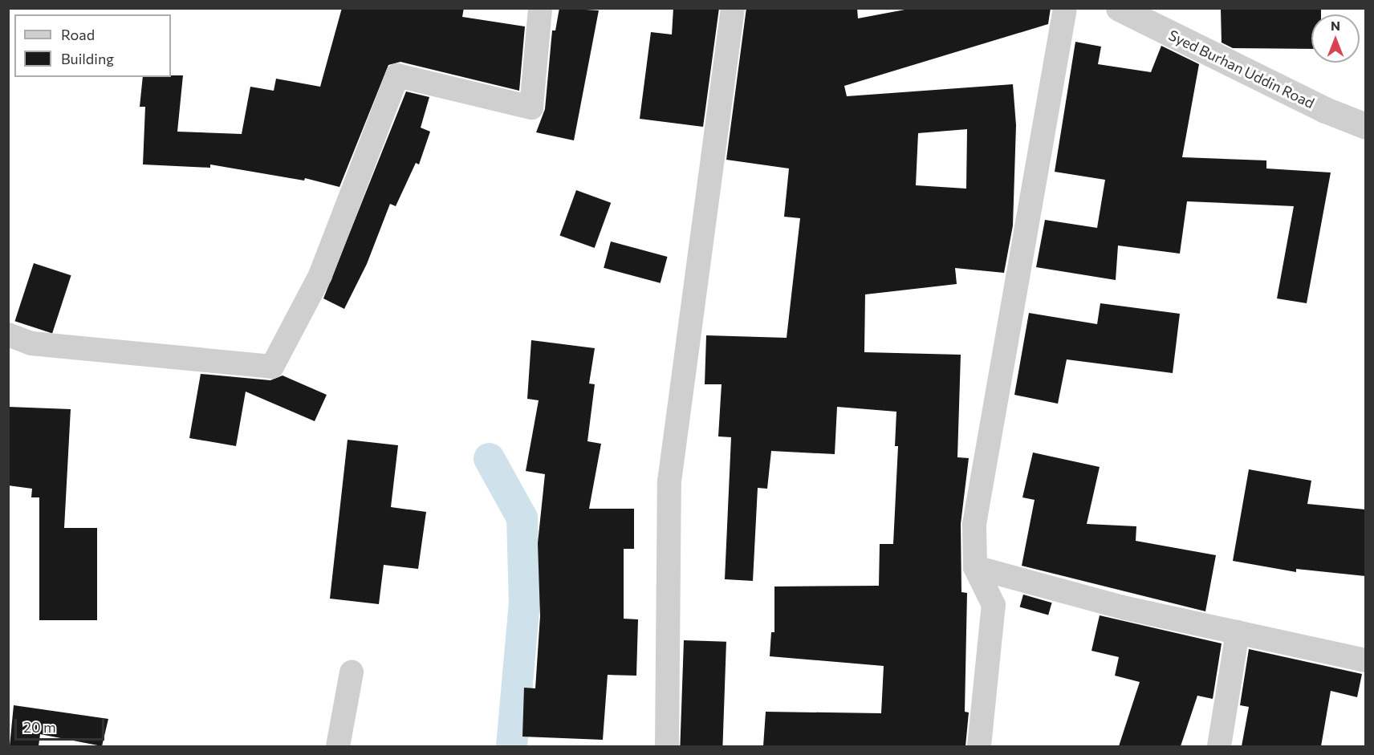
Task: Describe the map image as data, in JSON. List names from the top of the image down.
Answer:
{
  "streets": {
    "street": ["Syed Burhan Uddin Road"]
  },
  "legend": ["Road", "Building"],
  "scale_bar": "20 m",
  "north": "top"
}
